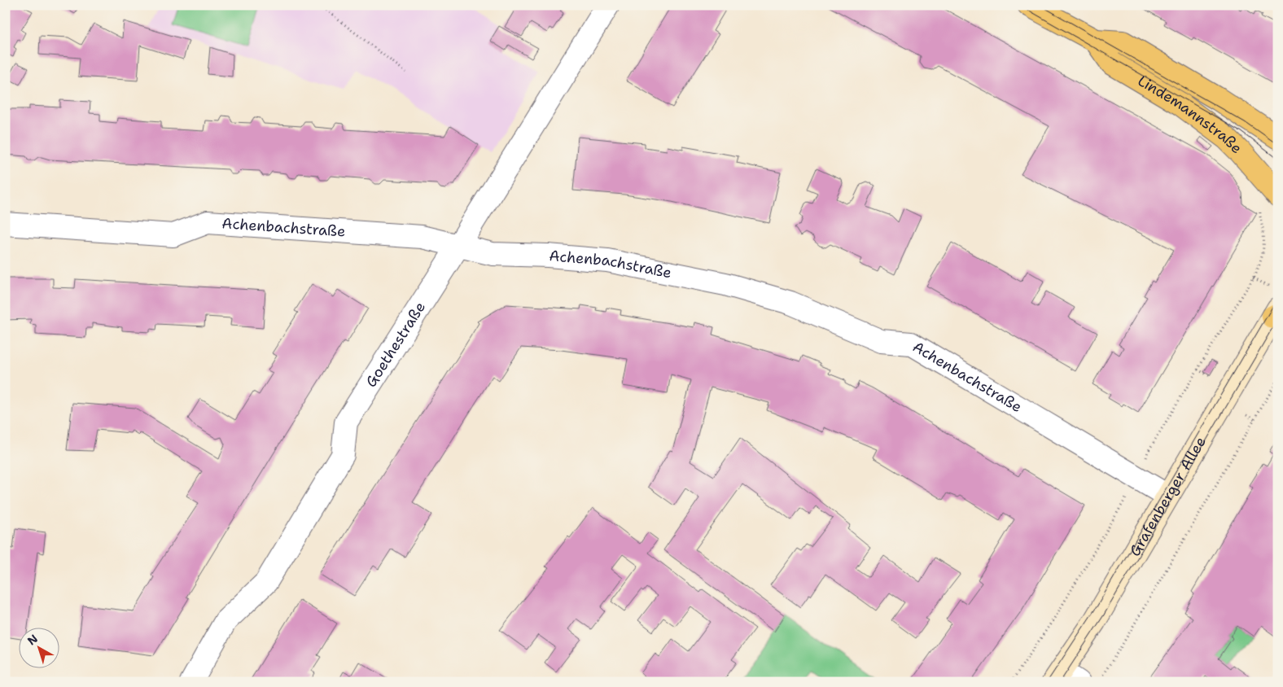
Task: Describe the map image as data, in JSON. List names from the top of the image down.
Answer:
{
  "streets": {
    "main road": ["Lindemannstraße", "Grafenberger Allee"],
    "street": ["Achenbachstraße", "Goethestraße"]
  },
  "crossings": [
    ["Achenbachstraße", "Goethestraße"],
    ["Achenbachstraße", "Grafenberger Allee"]
  ],
  "north": "top left"
}
